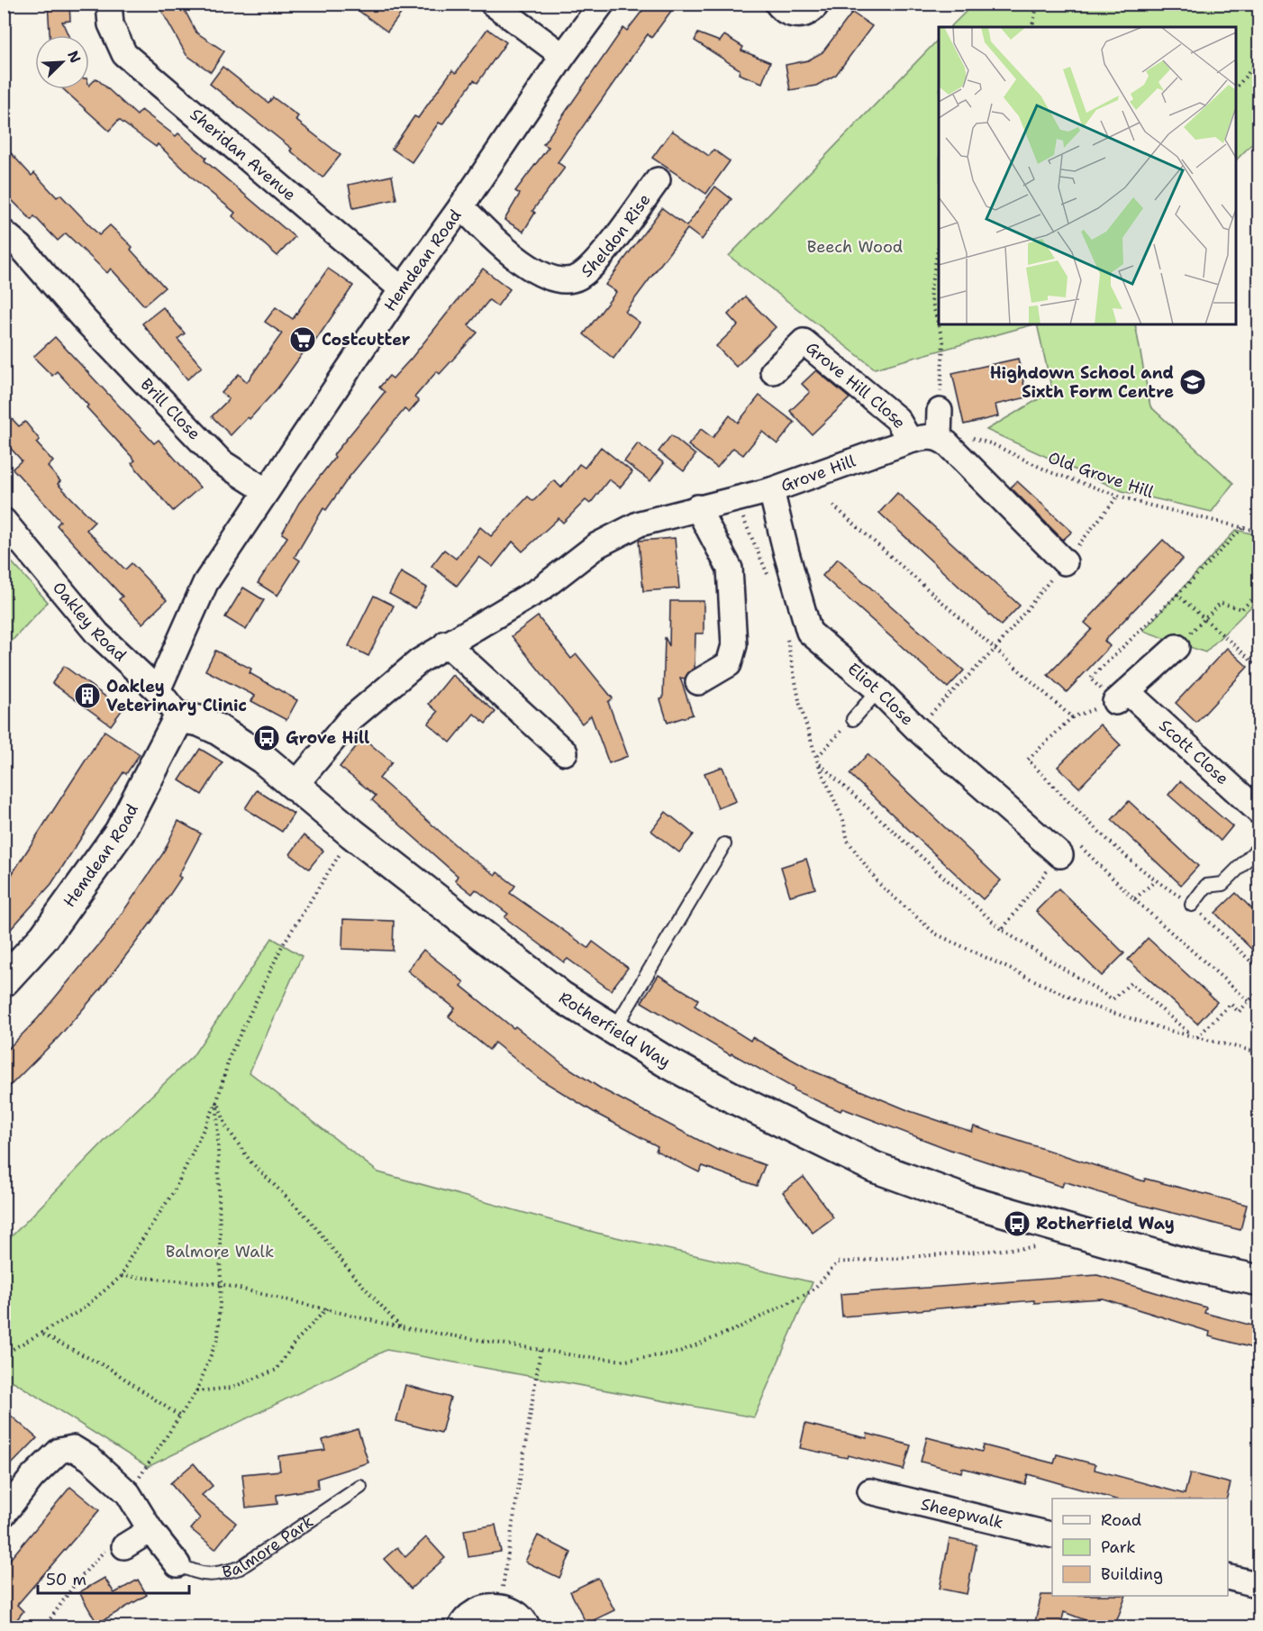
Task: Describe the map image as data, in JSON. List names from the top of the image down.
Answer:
{
  "streets": {
    "street": [
      "Sheridan Avenue",
      "Sheldon Rise",
      "Hemdean Road",
      "Grove Hill Close",
      "Brill Close",
      "Grove Hill",
      "Oakley Road",
      "Eliot Close",
      "Scott Close",
      "Rotherfield Way",
      "Sheepwalk",
      "Balmore Park"
    ],
    "path": ["Old Grove Hill"]
  },
  "crossings": [
    ["Sheridan Avenue", "Hemdean Road"],
    ["Sheldon Rise", "Hemdean Road"],
    ["Hemdean Road", "Brill Close"],
    ["Hemdean Road", "Oakley Road"],
    ["Grove Hill Close", "Grove Hill"],
    ["Grove Hill", "Old Grove Hill"],
    ["Grove Hill", "Eliot Close"],
    ["Grove Hill", "Rotherfield Way"]
  ],
  "parks": ["Beech Wood", "Balmore Walk"],
  "places": {
    "supermarket": ["Costcutter"],
    "school or university": ["Highdown School and Sixth Form Centre"],
    "building": ["Oakley Veterinary Clinic"],
    "bus stop": ["Grove Hill", "Rotherfield Way"]
  },
  "legend": ["Road", "Park", "Building"],
  "scale_bar": "50 m",
  "north": "top right"
}
